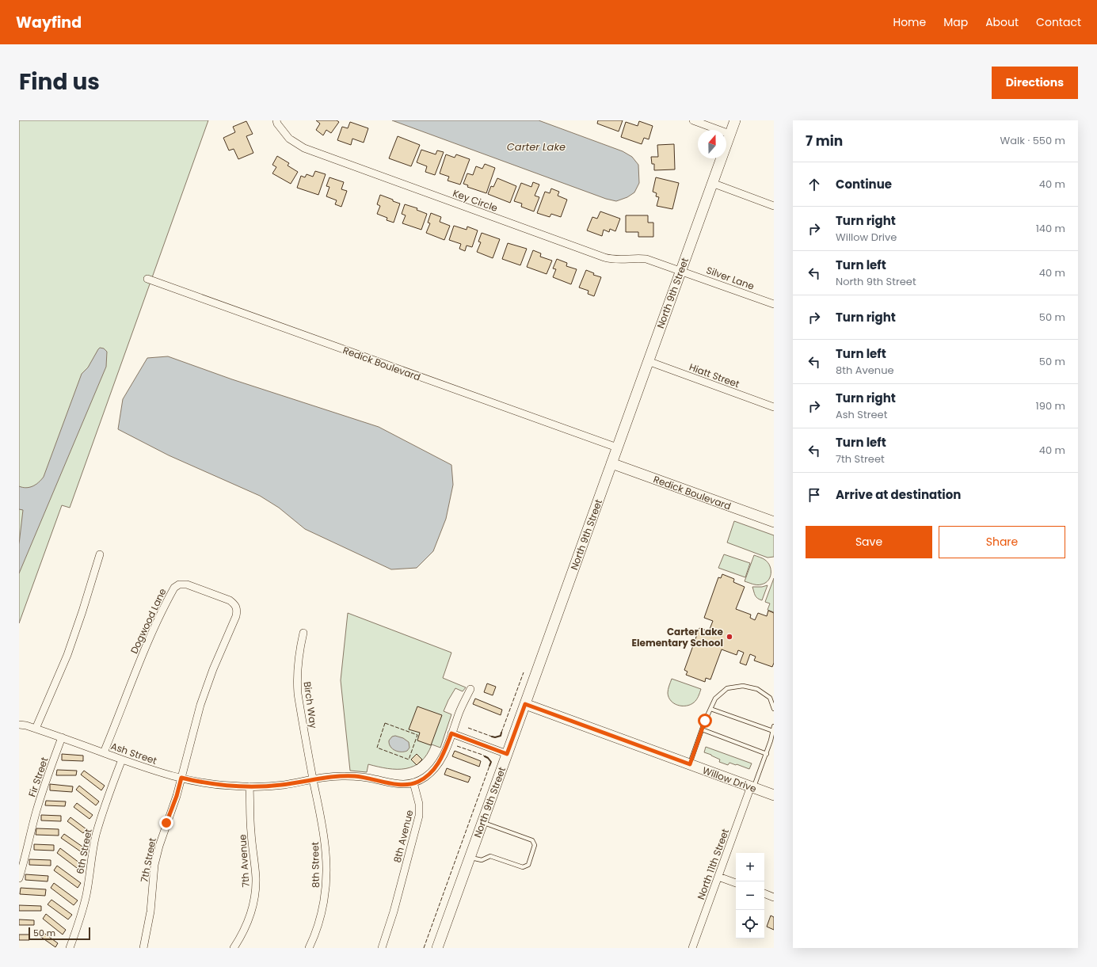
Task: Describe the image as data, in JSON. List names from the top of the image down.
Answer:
{
  "streets": {
    "street": [
      "Key Circle",
      "Silver Lane",
      "North 9th Street",
      "Redick Boulevard",
      "Hiatt Street",
      "Dogwood Lane",
      "Birch Way",
      "Ash Street",
      "Fir Street",
      "Willow Drive",
      "8th Avenue",
      "6th Street",
      "7th Street",
      "7th Avenue",
      "North 11th Street",
      "8th Street"
    ]
  },
  "crossings": [
    ["Key Circle", "Silver Lane"],
    ["Key Circle", "North 9th Street"],
    ["Silver Lane", "North 9th Street"],
    ["North 9th Street", "Redick Boulevard"],
    ["North 9th Street", "Hiatt Street"],
    ["North 9th Street", "Willow Drive"],
    ["Dogwood Lane", "Ash Street"],
    ["Dogwood Lane", "7th Street"],
    ["Birch Way", "Ash Street"],
    ["Birch Way", "8th Street"],
    ["Ash Street", "Fir Street"],
    ["Ash Street", "8th Avenue"],
    ["Ash Street", "6th Street"],
    ["Ash Street", "7th Street"],
    ["Ash Street", "7th Avenue"],
    ["Ash Street", "8th Street"],
    ["Willow Drive", "North 11th Street"]
  ],
  "water": ["Carter Lake"],
  "places": ["Carter Lake Elementary School"],
  "scale_bar": "50 m",
  "north": "top",
  "page": {
    "header": "Wayfind",
    "nav": [
      "Home",
      "Map",
      "About",
      "Contact"
    ],
    "title": "Find us",
    "buttons": [
      "Directions",
      ["Save", "Share"]
    ],
    "heading": ["7 min", "Walk · 550 m"],
    "list": [
      ["Continue", "40 m"],
      ["Turn right", "Willow Drive", "140 m"],
      ["Turn left", "North 9th Street", "40 m"],
      ["Turn right", "50 m"],
      ["Turn left", "8th Avenue", "50 m"],
      ["Turn right", "Ash Street", "190 m"],
      ["Turn left", "7th Street", "40 m"],
      "Arrive at destination"
    ],
    "map_buttons": ["+", "−"],
    "scale": "50 m"
  }
}
